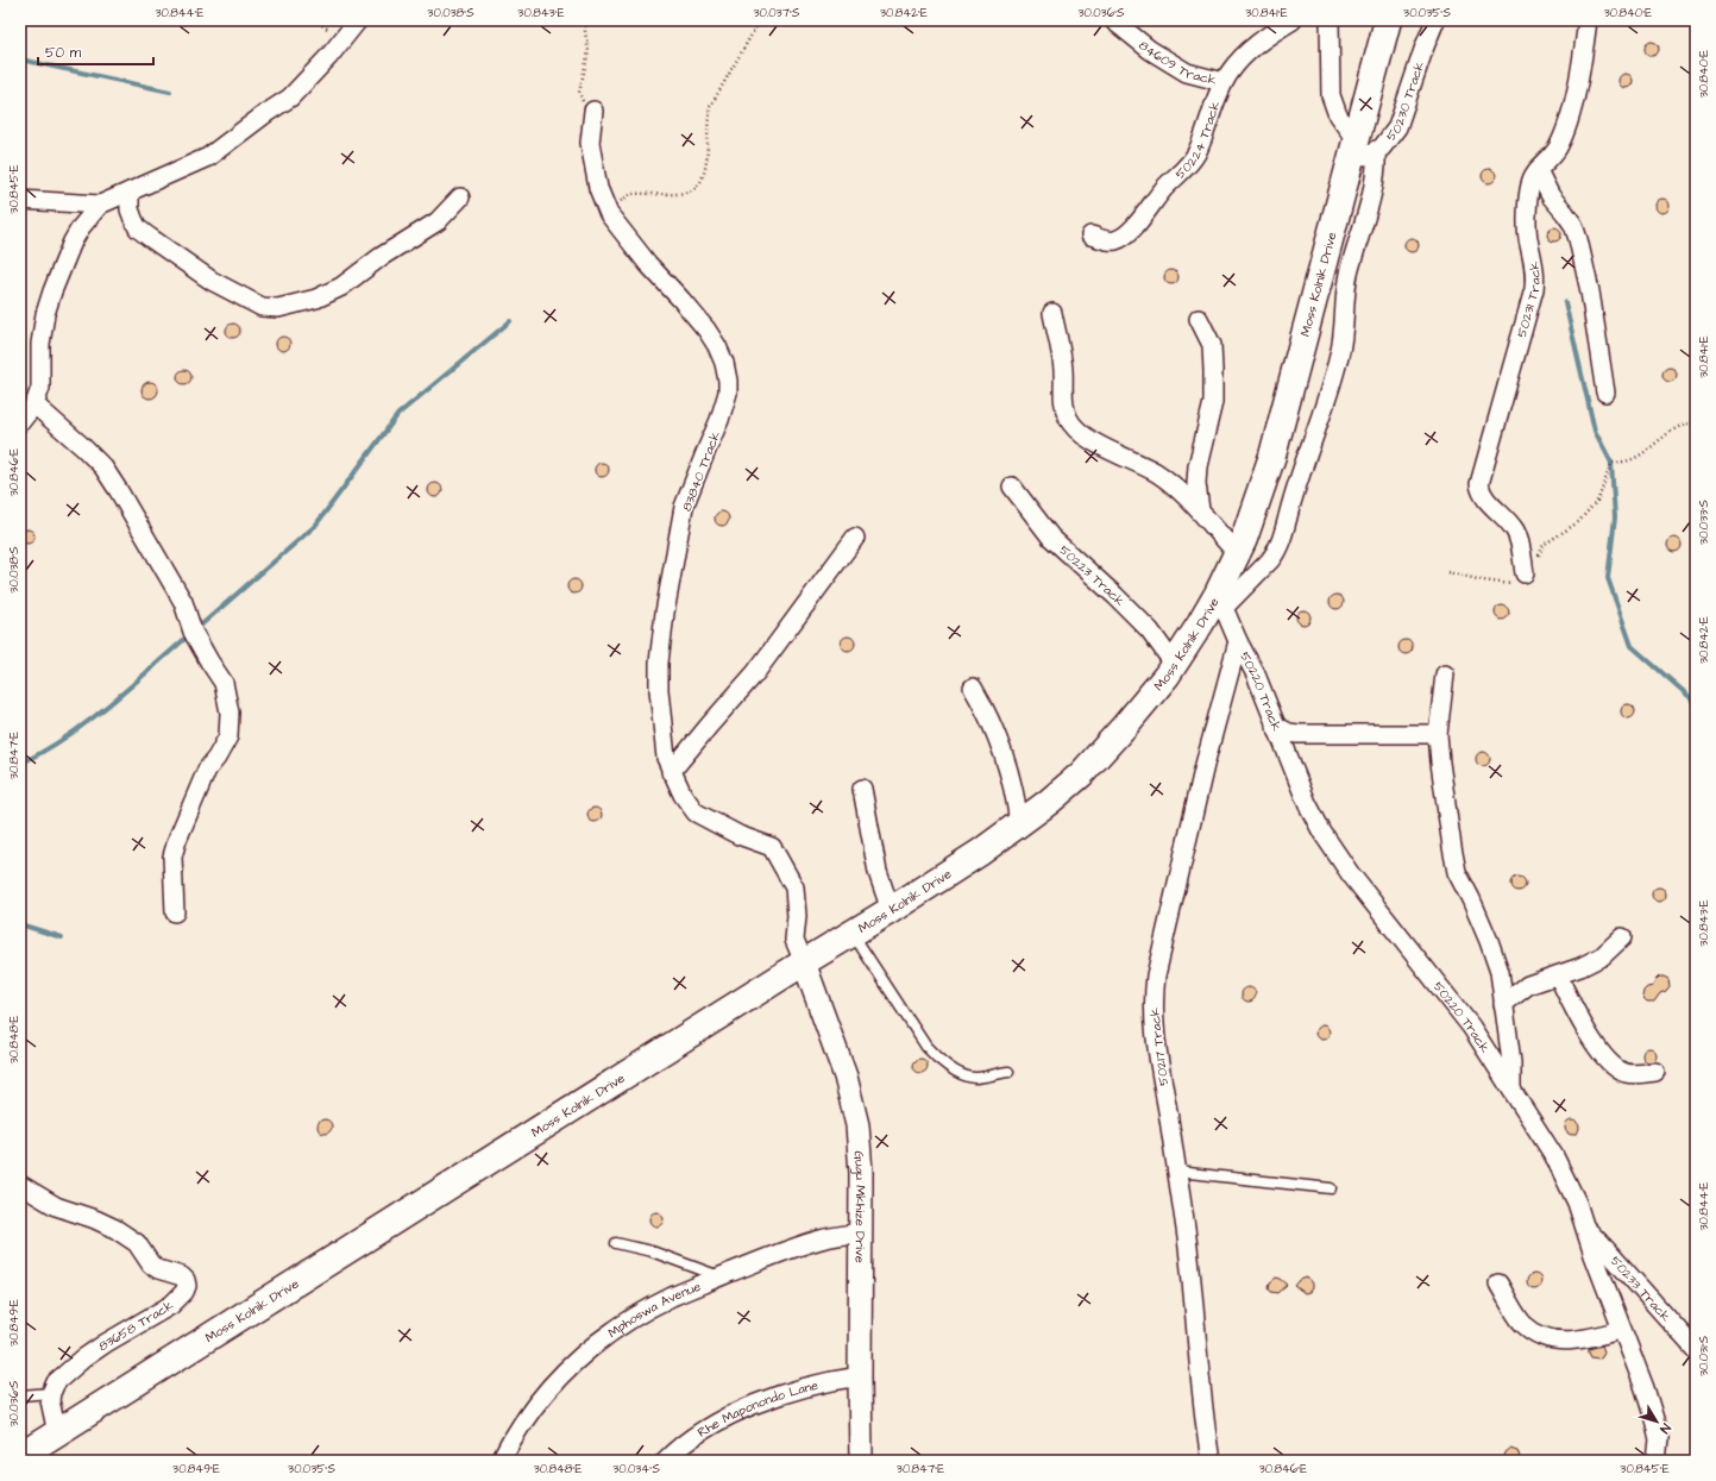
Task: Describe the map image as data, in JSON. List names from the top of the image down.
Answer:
{
  "streets": {
    "main road": ["Moss Kolnik Drive"],
    "street": [
      "84609 Track",
      "50230 Track",
      "50224 Track",
      "50231 Track",
      "83840 Track",
      "50223 Track",
      "50220 Track",
      "50217 Track",
      "Gugu Mkhize Drive",
      "50233 Track",
      "Mphoswa Avenue",
      "83658 Track",
      "Rhe Maponondo Lane"
    ]
  },
  "crossings": [
    ["84609 Track", "50224 Track"],
    ["50230 Track", "Moss Kolnik Drive"],
    ["Moss Kolnik Drive", "83840 Track"],
    ["Moss Kolnik Drive", "50223 Track"],
    ["Moss Kolnik Drive", "50220 Track"],
    ["Moss Kolnik Drive", "Gugu Mkhize Drive"],
    ["83840 Track", "Gugu Mkhize Drive"],
    ["50220 Track", "50217 Track"],
    ["50220 Track", "50233 Track"],
    ["Gugu Mkhize Drive", "Mphoswa Avenue"],
    ["Gugu Mkhize Drive", "Rhe Maponondo Lane"]
  ],
  "scale_bar": "50 m",
  "north": "bottom right",
  "coordinates": [
    "30.844°E",
    "30.038°S",
    "30.843°E",
    "30.037°S",
    "30.842°E",
    "30.036°S",
    "30.841°E",
    "30.035°S",
    "30.840°E",
    "30.845°E",
    "30.846°E",
    "30.033°S",
    "30.847°E",
    "30.848°E",
    "30.849°E",
    "30.031°S",
    "30.034°S"
  ]
}
